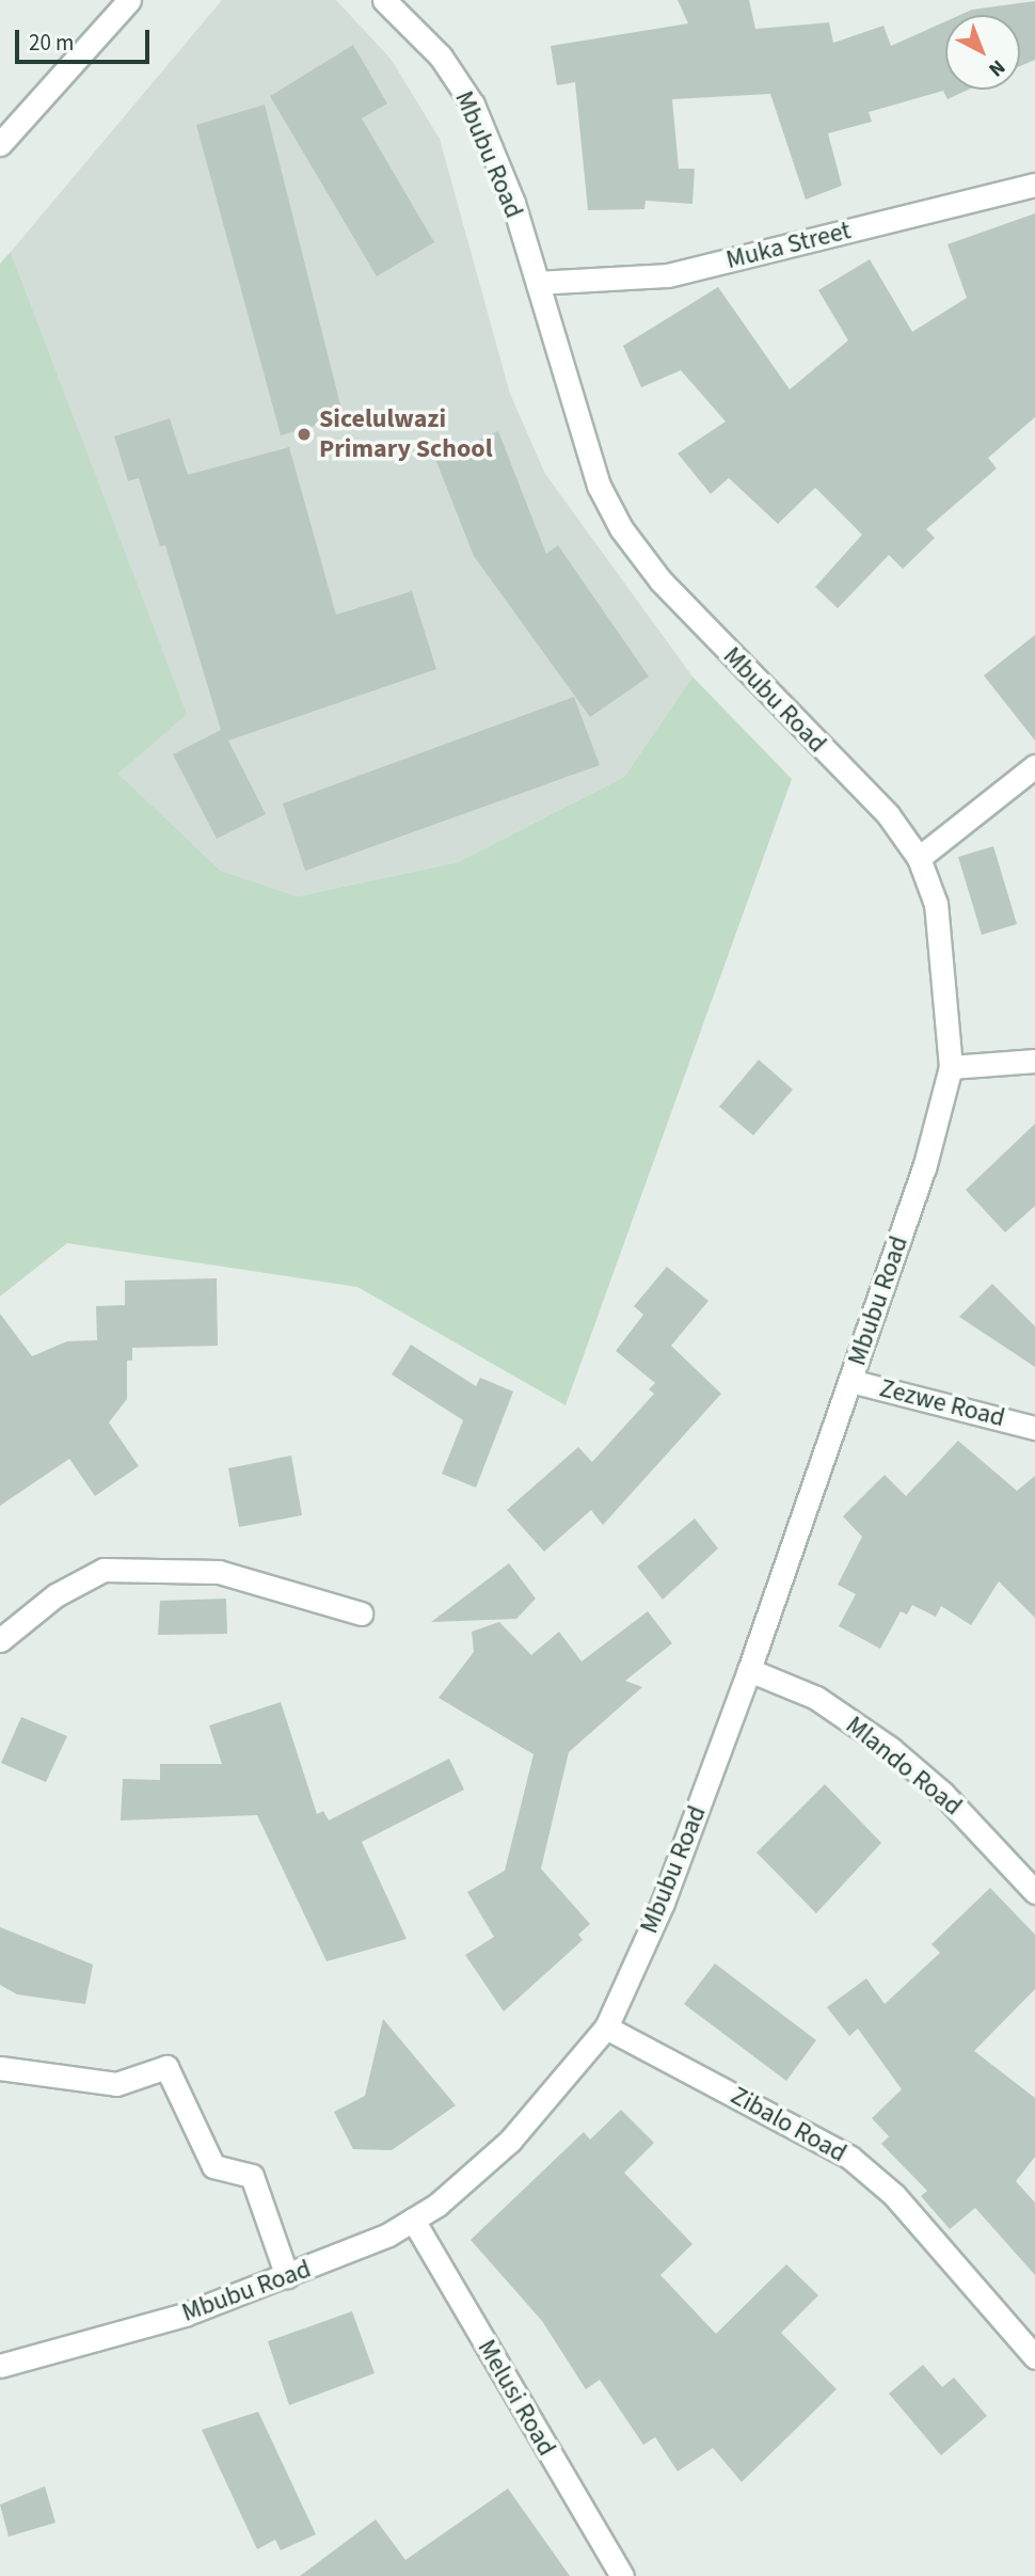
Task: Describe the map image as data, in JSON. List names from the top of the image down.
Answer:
{
  "streets": {
    "street": [
      "Mbubu Road",
      "Muka Street",
      "Zezwe Road",
      "Mlando Road",
      "Zibalo Road",
      "Melusi Road"
    ]
  },
  "crossings": [
    ["Mbubu Road", "Muka Street"],
    ["Mbubu Road", "Zezwe Road"],
    ["Mbubu Road", "Mlando Road"],
    ["Mbubu Road", "Zibalo Road"],
    ["Mbubu Road", "Melusi Road"]
  ],
  "places": ["Sicelulwazi Primary School"],
  "scale_bar": "20 m",
  "north": "bottom right"
}
